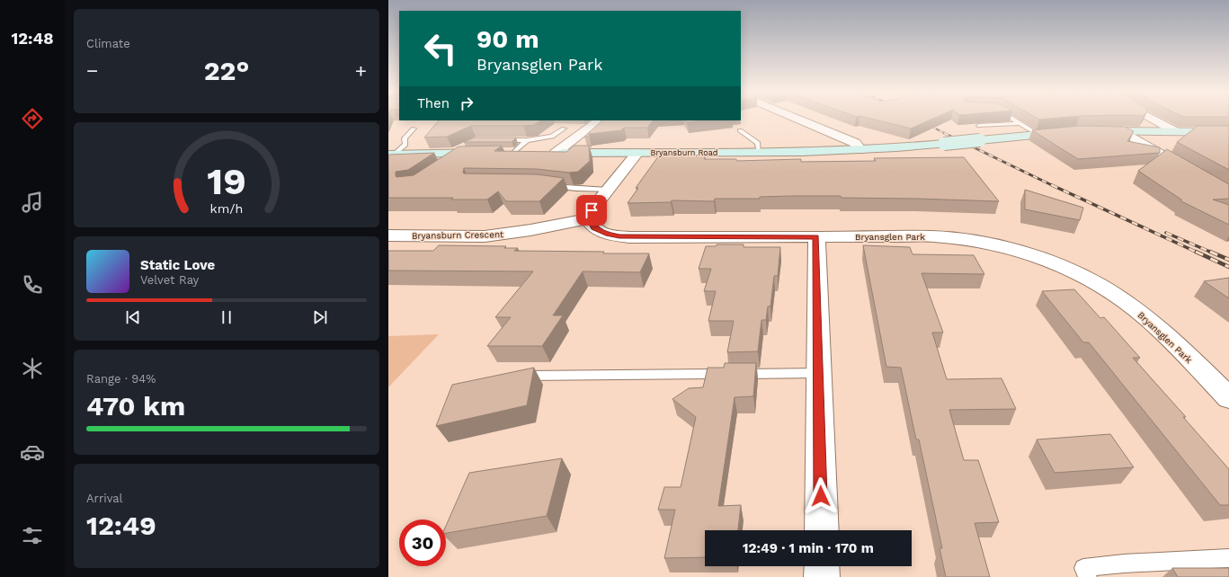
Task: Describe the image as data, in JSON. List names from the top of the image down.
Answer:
{
  "streets": {
    "main road": ["Bryansburn Road"],
    "street": ["Bryansburn Crescent", "Bryansglen Park"]
  },
  "crossings": [
    ["Bryansburn Crescent", "Bryansglen Park"]
  ],
  "page": {
    "tabs": "12:48",
    "tile": [
      "Climate",
      ["Range · 94%", "470 km"],
      ["Arrival", "12:49"]
    ],
    "turn": ["90 m", "Bryansglen Park"],
    "heat": ["−", "22°", "+"],
    "then": "Then",
    "song": ["Static Love", "Velvet Ray"],
    "limit": "30",
    "trip": "12:49 · 1 min · 170 m",
    "gauge": ["19", "km/h"]
  }
}
